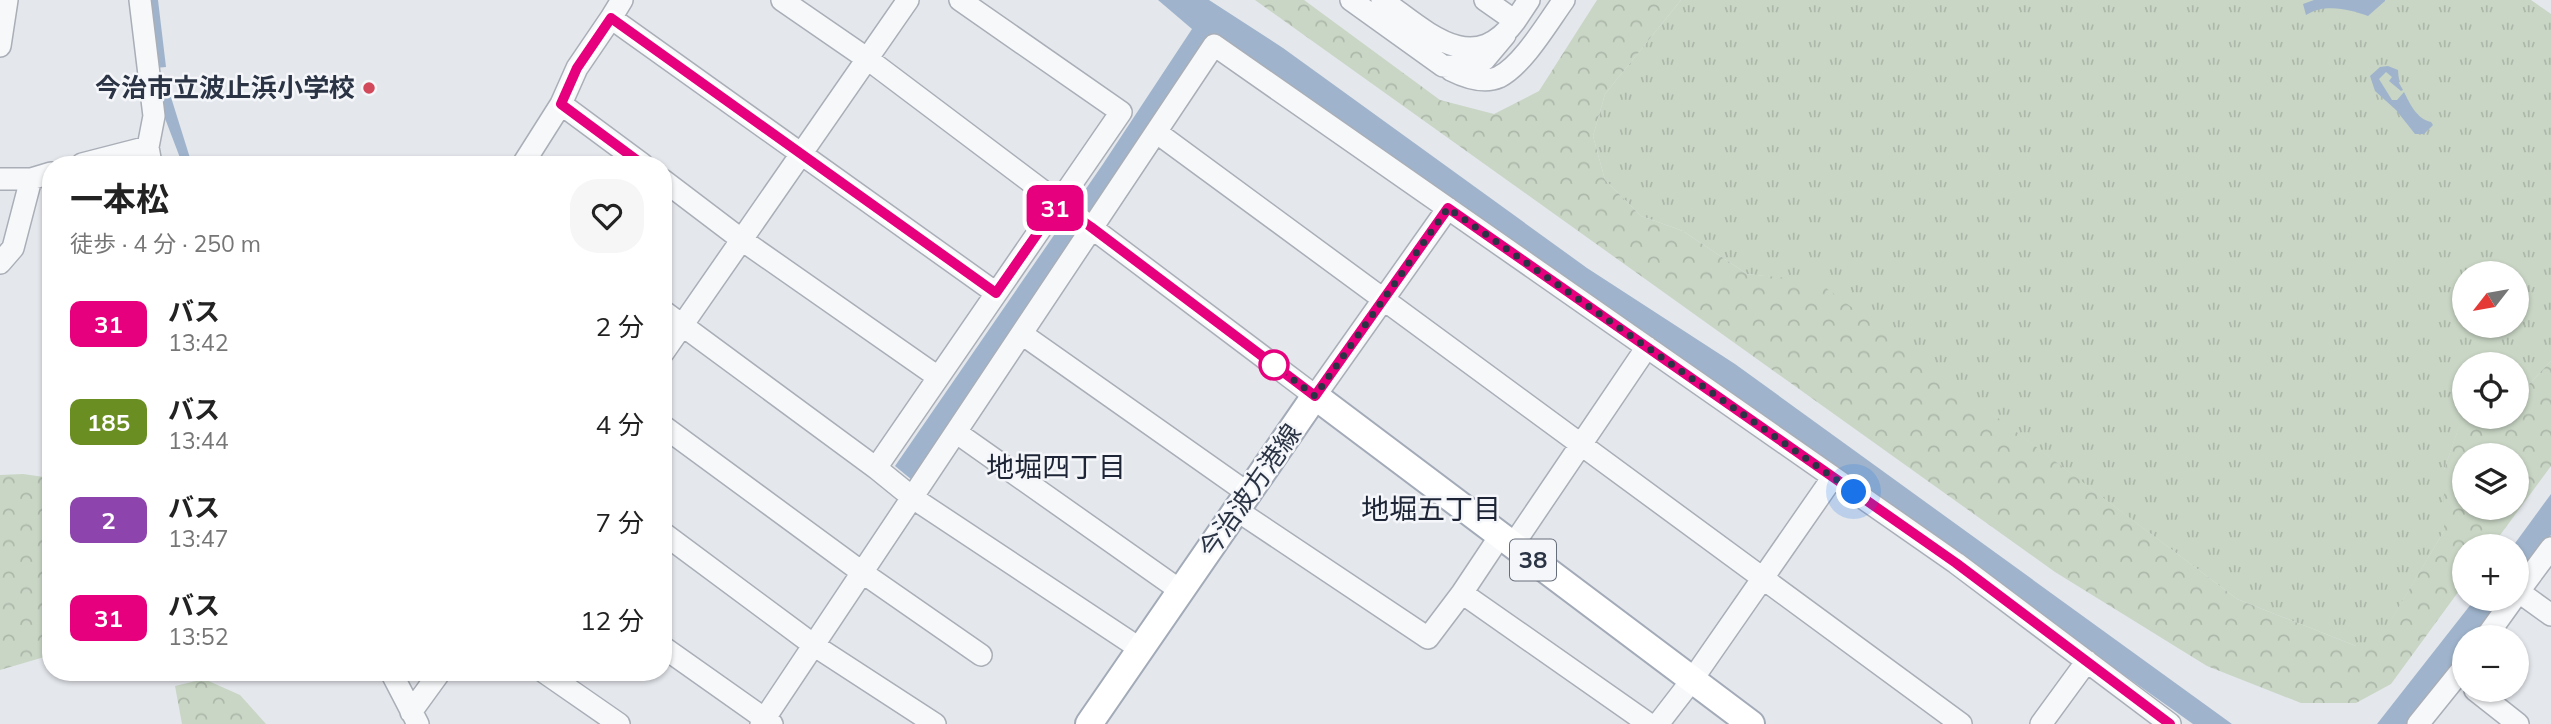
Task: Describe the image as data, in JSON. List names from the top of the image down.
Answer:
{
  "streets": {
    "main road": ["今治波方港線", "38"]
  },
  "districts": ["地堀四丁目", "地堀五丁目"],
  "places": ["今治市立波止浜小学校"],
  "lines": ["bus line 31"],
  "north": "bottom left",
  "page": {
    "on_map": "31",
    "heading": ["一本松", "徒歩 · 4 分 · 250 m"],
    "map_buttons": ["+", "−"],
    "list": [
      {
        "mark": "31",
        "name": "バス",
        "note": "13:42",
        "value": "2 分"
      },
      {
        "mark": "185",
        "name": "バス",
        "note": "13:44",
        "value": "4 分"
      },
      {
        "mark": "2",
        "name": "バス",
        "note": "13:47",
        "value": "7 分"
      },
      {
        "mark": "31",
        "name": "バス",
        "note": "13:52",
        "value": "12 分"
      }
    ]
  }
}
